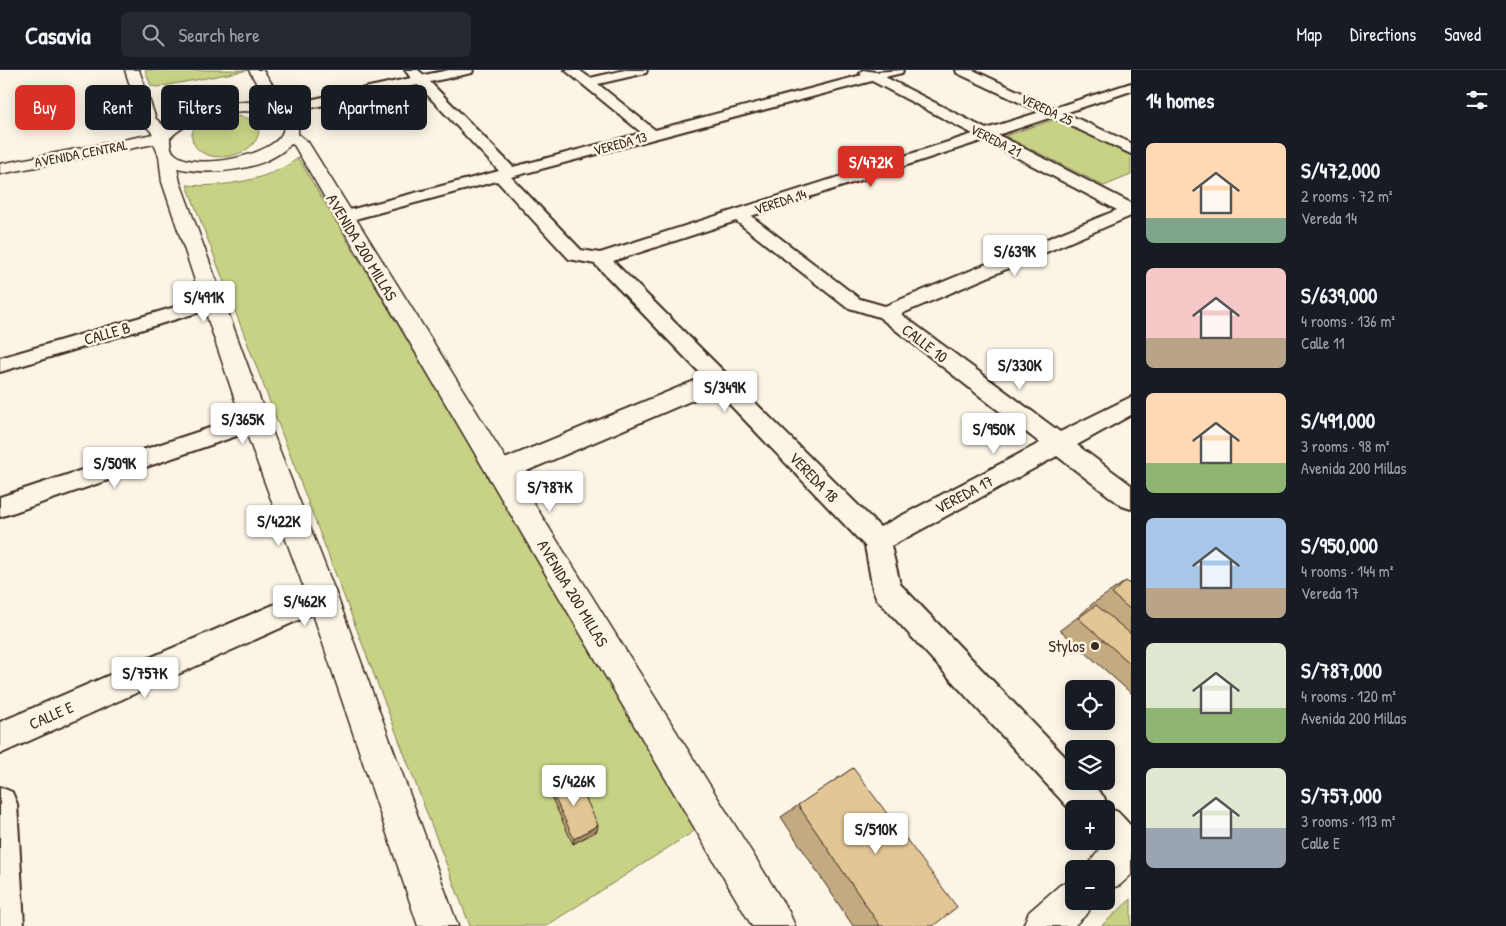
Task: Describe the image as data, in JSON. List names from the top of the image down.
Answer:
{
  "streets": {
    "main road": ["AVENIDA CENTRAL", "AVENIDA 200 MILLAS"],
    "street": [
      "VEREDA 25",
      "VEREDA 21",
      "VEREDA 13",
      "VEREDA 14",
      "CALLE B",
      "CALLE 10",
      "VEREDA 18",
      "VEREDA 17",
      "CALLE E"
    ]
  },
  "crossings": [
    ["VEREDA 25", "VEREDA 14"],
    ["VEREDA 21", "VEREDA 13"],
    ["VEREDA 21", "VEREDA 14"],
    ["VEREDA 13", "AVENIDA 200 MILLAS"],
    ["VEREDA 14", "CALLE 10"],
    ["VEREDA 14", "VEREDA 18"],
    ["CALLE 10", "VEREDA 17"],
    ["VEREDA 18", "VEREDA 17"]
  ],
  "places": ["Stylos"],
  "page": {
    "header": "Casavia",
    "search": "Search here",
    "nav": ["Map", "Directions", "Saved"],
    "heading": "14 homes",
    "chip": [
      "Buy",
      "Rent",
      "Filters",
      "New",
      "Apartment"
    ],
    "list": [
      {
        "name": "S/472,000",
        "note": "2 rooms · 72 m² · Vereda 14"
      },
      {
        "name": "S/639,000",
        "note": "4 rooms · 136 m² · Calle 11"
      },
      {
        "name": "S/491,000",
        "note": "3 rooms · 98 m² · Avenida 200 Millas"
      },
      {
        "name": "S/950,000",
        "note": "4 rooms · 144 m² · Vereda 17"
      },
      {
        "name": "S/787,000",
        "note": "4 rooms · 120 m² · Avenida 200 Millas"
      },
      {
        "name": "S/757,000",
        "note": "3 rooms · 113 m² · Calle E"
      }
    ],
    "price": [
      "S/472K",
      "S/639K",
      "S/491K",
      "S/330K",
      "S/349K",
      "S/365K",
      "S/950K",
      "S/509K",
      "S/787K",
      "S/422K",
      "S/462K",
      "S/757K",
      "S/426K",
      "S/510K"
    ],
    "map_buttons": ["+", "−"]
  }
}
